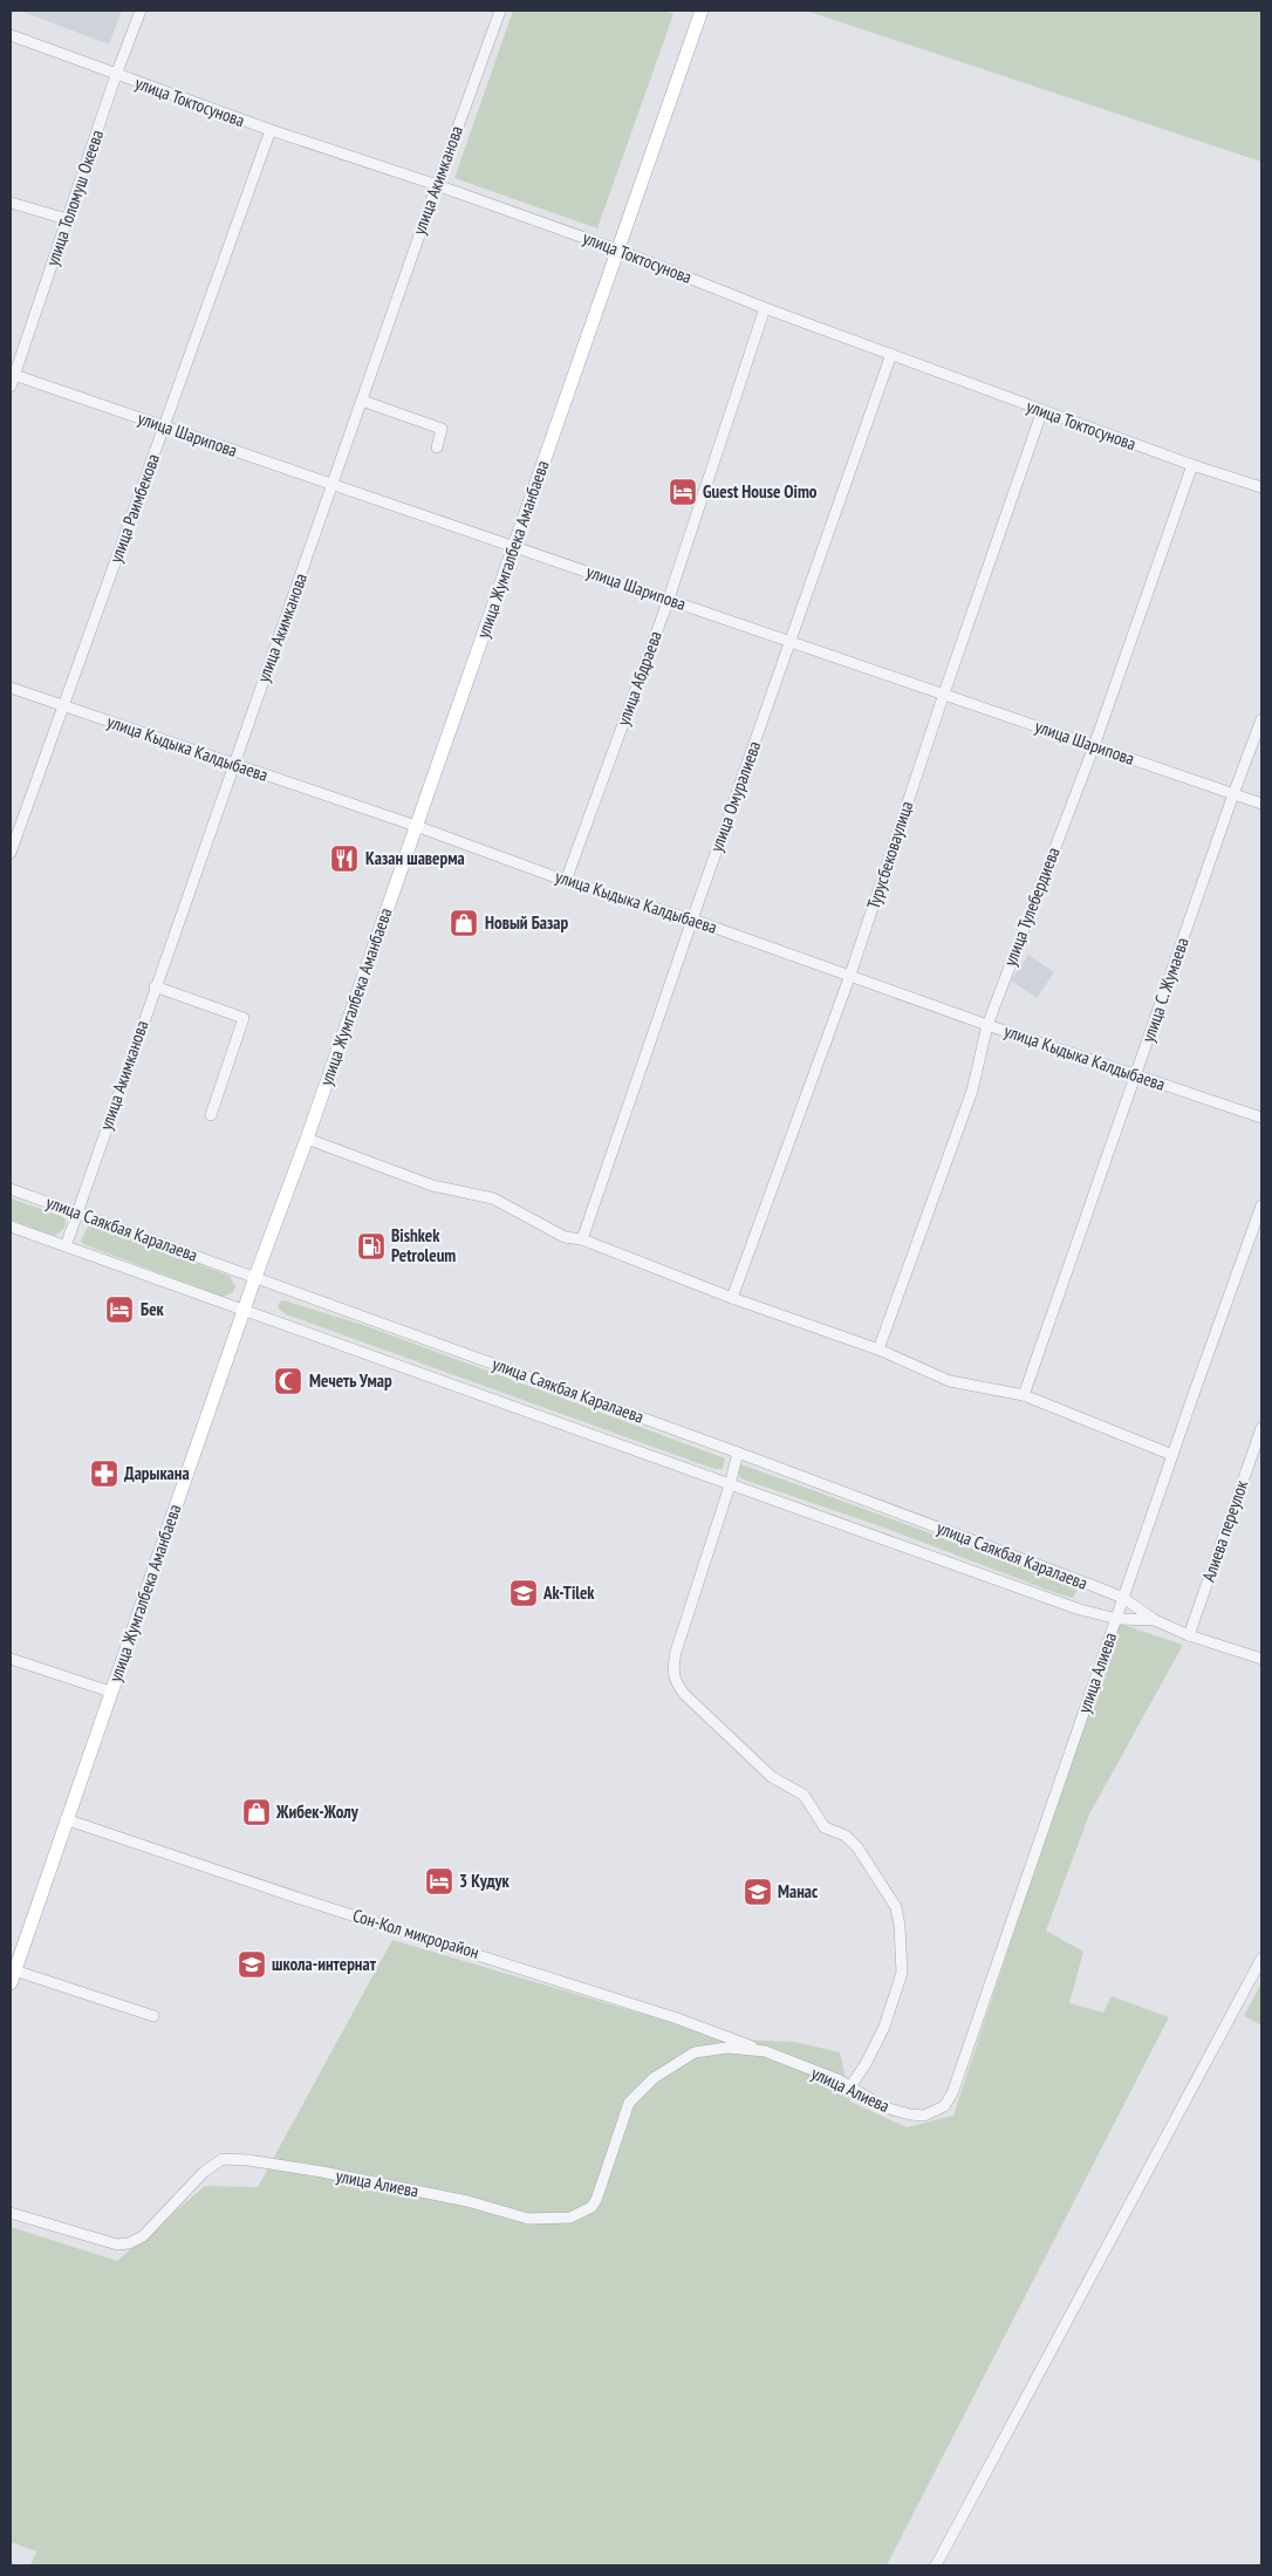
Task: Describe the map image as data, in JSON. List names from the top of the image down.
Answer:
{
  "streets": {
    "main road": ["улица Жумгалбека Аманбаева"],
    "street": [
      "улица Токтосунова",
      "улица Акимканова",
      "улица Толомуш Океева",
      "улица Шарипова",
      "улица Раимбекова",
      "улица Абдраева",
      "улица Кыдыка Калдыбаева",
      "улица Омуралиева",
      "Турусбековаулица",
      "улица Тулебердиева",
      "улица С. Жумаева",
      "улица Саякбая Каралаева",
      "Алиева переулок",
      "улица Алиева",
      "Сон-Кол микрорайон"
    ]
  },
  "crossings": [
    ["улица Токтосунова", "улица Акимканова"],
    ["улица Токтосунова", "улица Толомуш Океева"],
    ["улица Токтосунова", "улица Раимбекова"],
    ["улица Токтосунова", "улица Жумгалбека Аманбаева"],
    ["улица Токтосунова", "улица Абдраева"],
    ["улица Токтосунова", "улица Омуралиева"],
    ["улица Токтосунова", "Турусбековаулица"],
    ["улица Токтосунова", "улица Тулебердиева"],
    ["улица Акимканова", "улица Шарипова"],
    ["улица Акимканова", "улица Кыдыка Калдыбаева"],
    ["улица Акимканова", "улица Саякбая Каралаева"],
    ["улица Толомуш Океева", "улица Шарипова"],
    ["улица Шарипова", "улица Раимбекова"],
    ["улица Шарипова", "улица Жумгалбека Аманбаева"],
    ["улица Шарипова", "улица Абдраева"],
    ["улица Шарипова", "улица Омуралиева"],
    ["улица Шарипова", "Турусбековаулица"],
    ["улица Шарипова", "улица Тулебердиева"],
    ["улица Шарипова", "улица С. Жумаева"],
    ["улица Раимбекова", "улица Кыдыка Калдыбаева"],
    ["улица Жумгалбека Аманбаева", "улица Кыдыка Калдыбаева"],
    ["улица Жумгалбека Аманбаева", "улица Саякбая Каралаева"],
    ["улица Жумгалбека Аманбаева", "Сон-Кол микрорайон"],
    ["улица Абдраева", "улица Кыдыка Калдыбаева"],
    ["улица Кыдыка Калдыбаева", "улица Омуралиева"],
    ["улица Кыдыка Калдыбаева", "Турусбековаулица"],
    ["улица Кыдыка Калдыбаева", "улица Тулебердиева"],
    ["улица Кыдыка Калдыбаева", "улица С. Жумаева"],
    ["улица Саякбая Каралаева", "улица Алиева"],
    ["улица Алиева", "Сон-Кол микрорайон"]
  ],
  "places": {
    "hotel": ["Guest House Oimo", "Бек", "3 Кудук"],
    "restaurant": ["Казан шаверма"],
    "shop": ["Новый Базар", "Жибек-Жолу"],
    "fuel station": ["Bishkek Petroleum"],
    "mosque": ["Мечеть Умар"],
    "pharmacy": ["Дарыкана"],
    "school or university": ["Ak-Tilek", "Манас", "школа-интернат"]
  }
}
